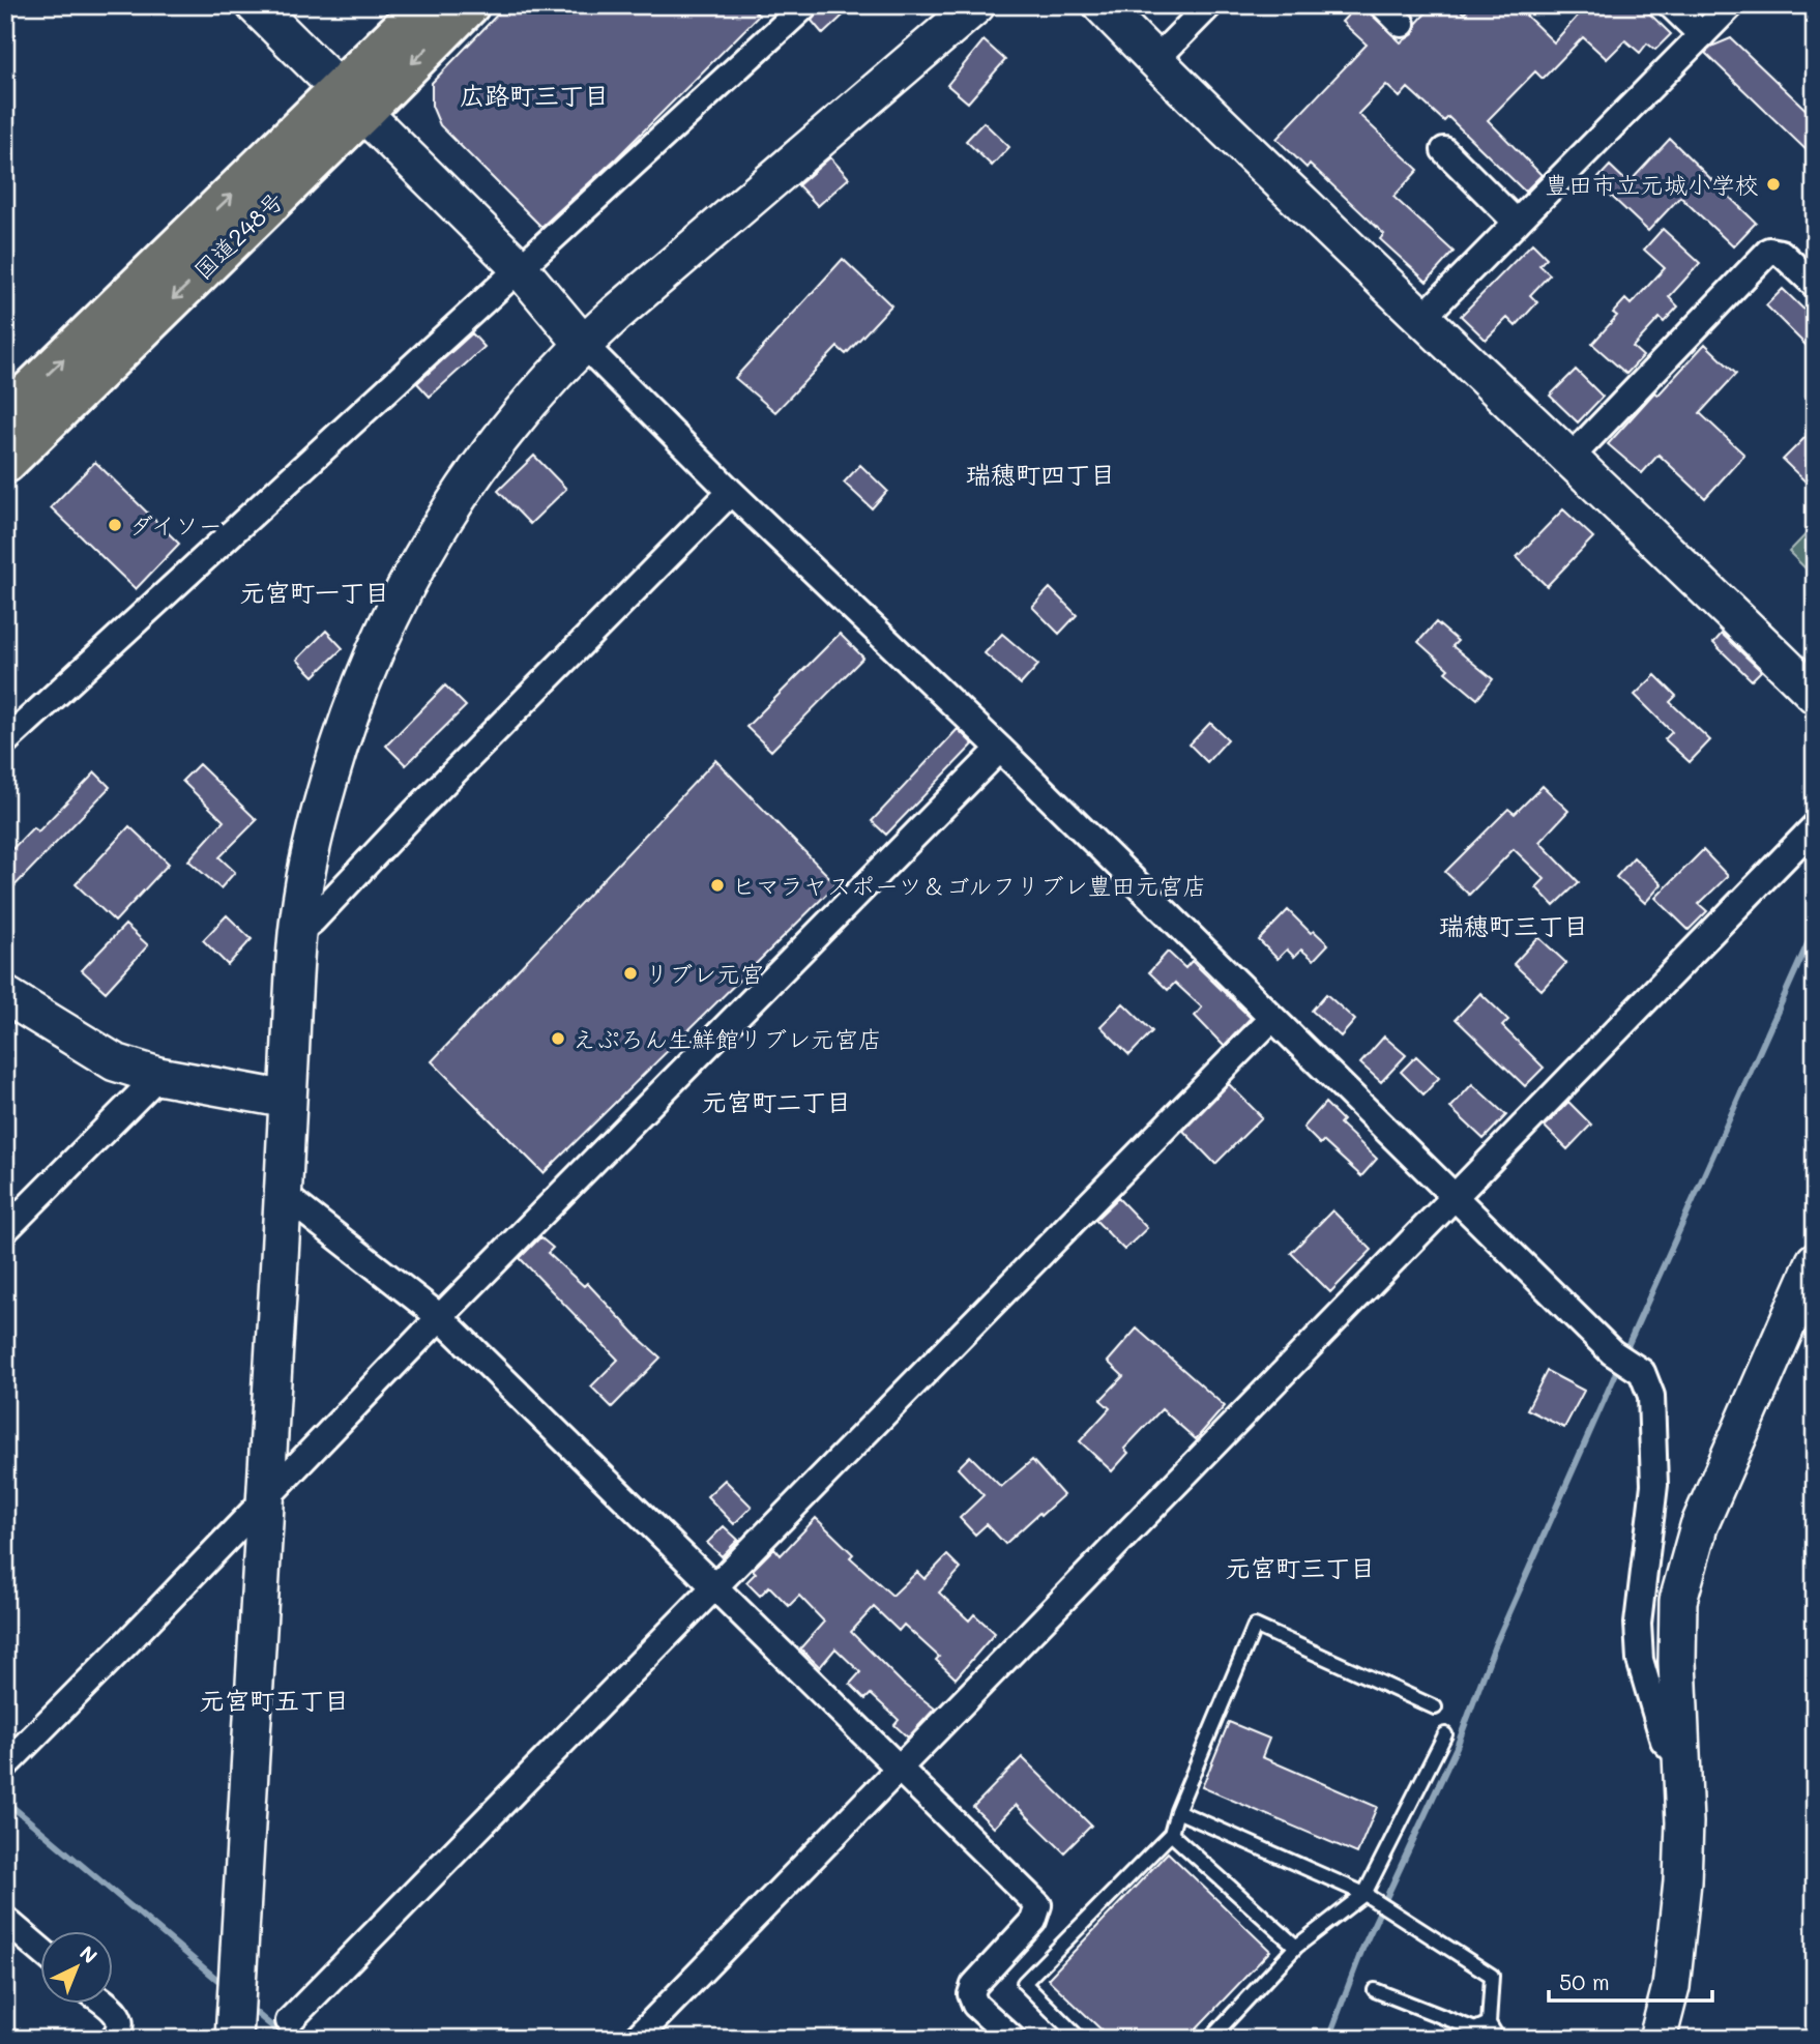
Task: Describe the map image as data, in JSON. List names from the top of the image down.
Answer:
{
  "streets": {
    "highway": ["国道248号"]
  },
  "districts": [
    "広路町三丁目",
    "瑞穂町四丁目",
    "元宮町一丁目",
    "瑞穂町三丁目",
    "元宮町二丁目",
    "元宮町三丁目",
    "元宮町五丁目"
  ],
  "places": [
    "豊田市立元城小学校",
    "ダイソー",
    "ヒマラヤスポーツ＆ゴルフリブレ豊田元宮店",
    "リブレ元宮",
    "えぷろん生鮮館リブレ元宮店"
  ],
  "scale_bar": "50 m",
  "north": "top right"
}
